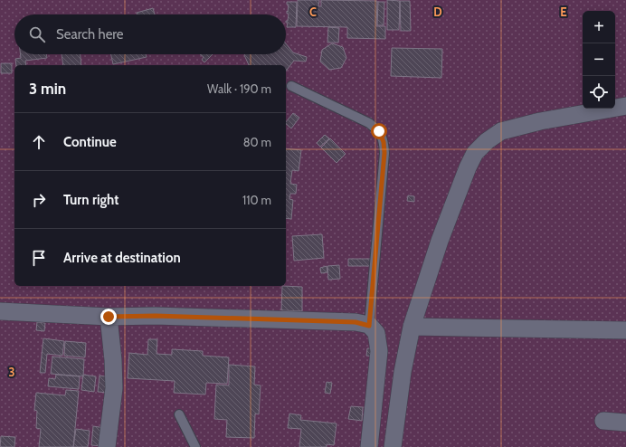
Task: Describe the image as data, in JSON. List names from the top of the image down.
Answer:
{
  "page": {
    "map_buttons": ["+", "−"],
    "search": "Search here",
    "heading": ["3 min", "Walk · 190 m"],
    "list": [
      ["Continue", "80 m"],
      ["Turn right", "110 m"],
      "Arrive at destination"
    ]
  },
  "grid": {
    "columns": ["C", "D", "E"],
    "rows": ["3"]
  }
}
